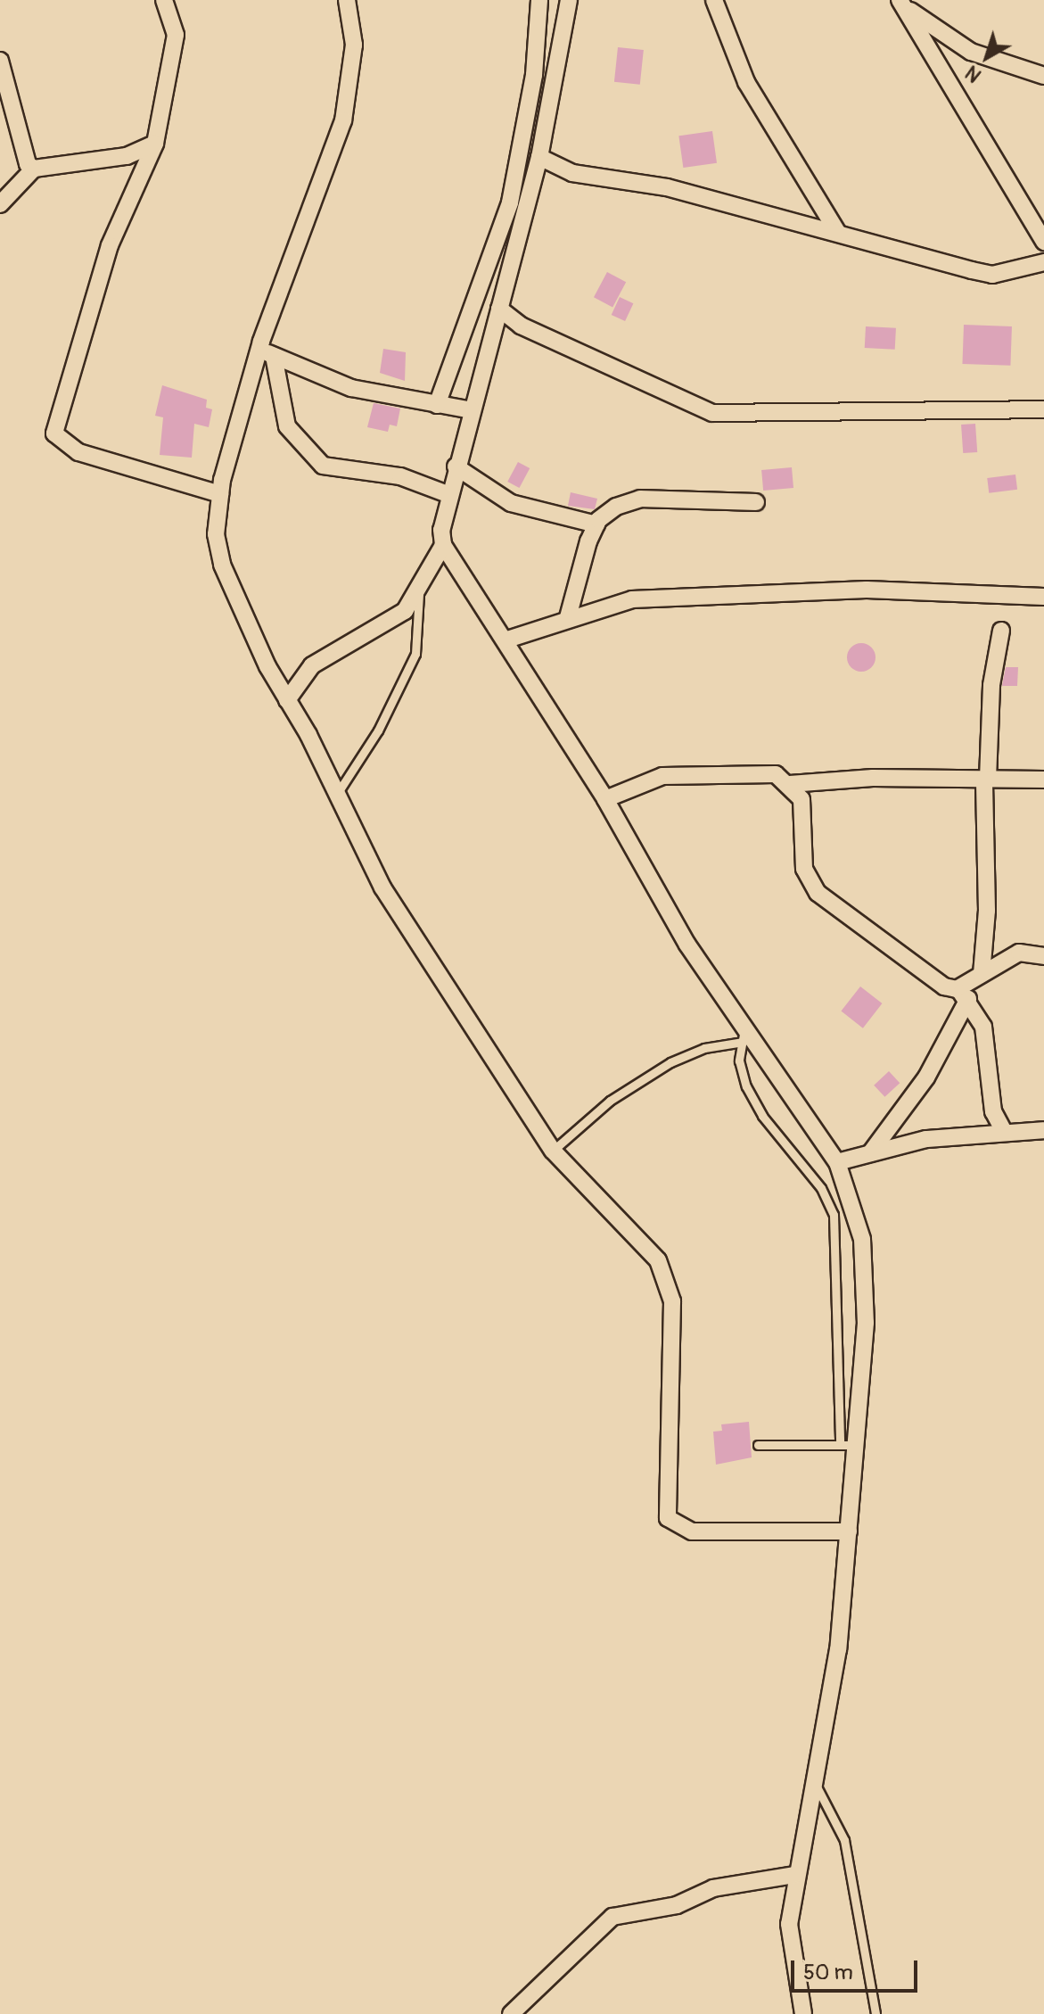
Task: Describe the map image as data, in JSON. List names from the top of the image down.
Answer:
{
  "scale_bar": "50 m",
  "north": "bottom left"
}
